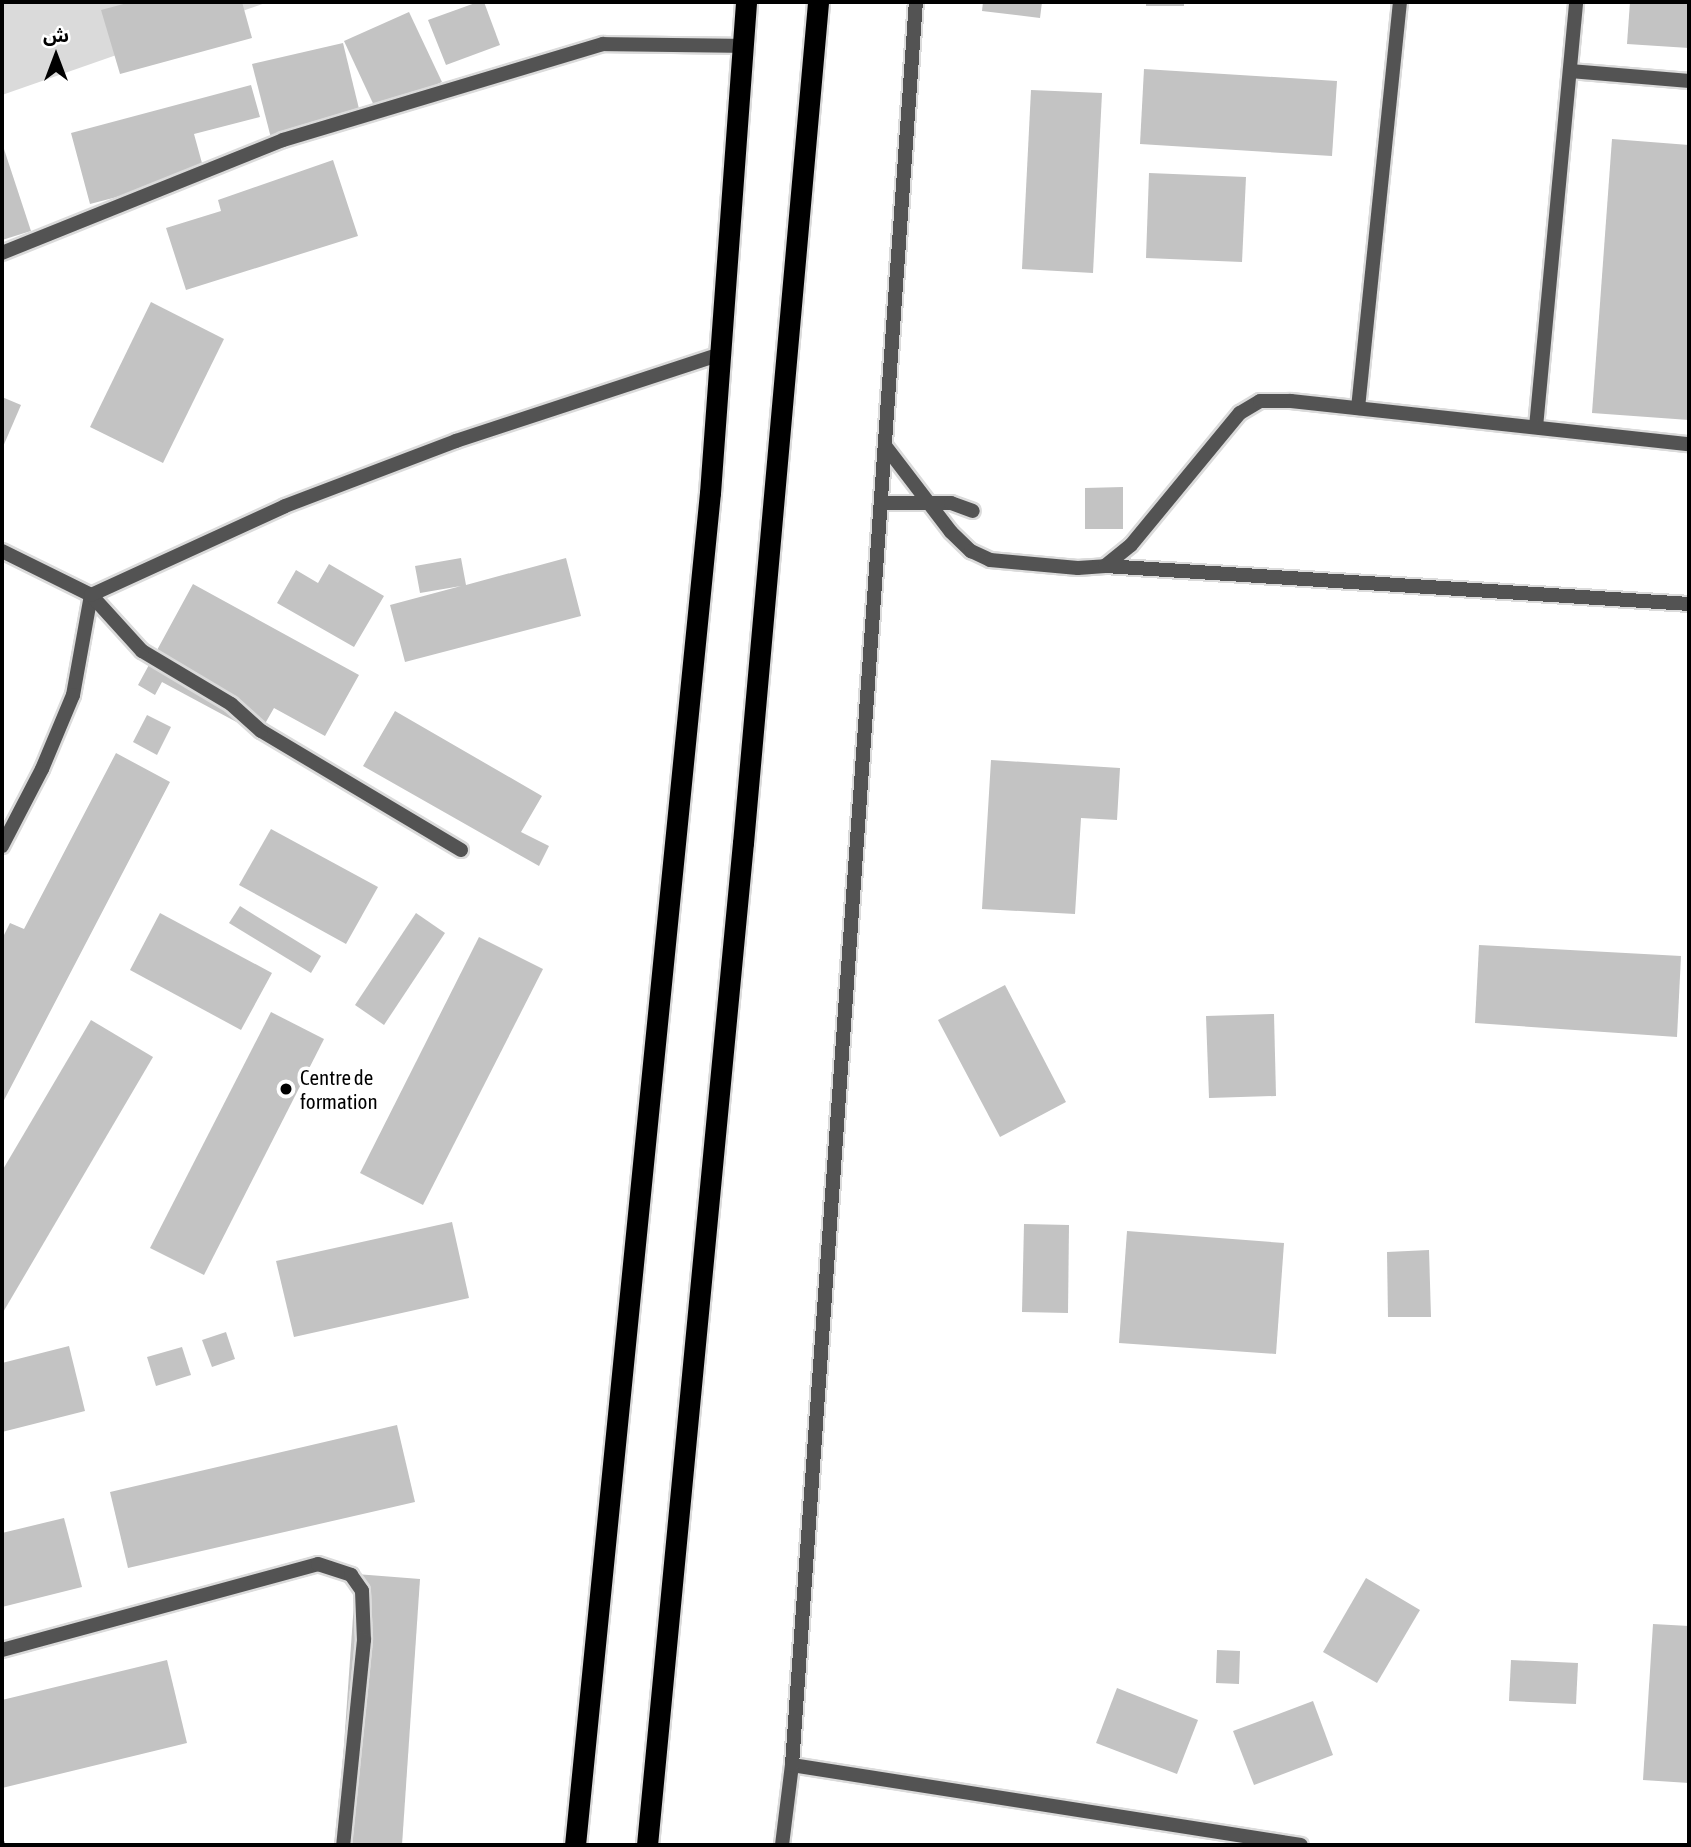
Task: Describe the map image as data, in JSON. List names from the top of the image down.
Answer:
{
  "places": ["Centre de formation"],
  "north": "top"
}
